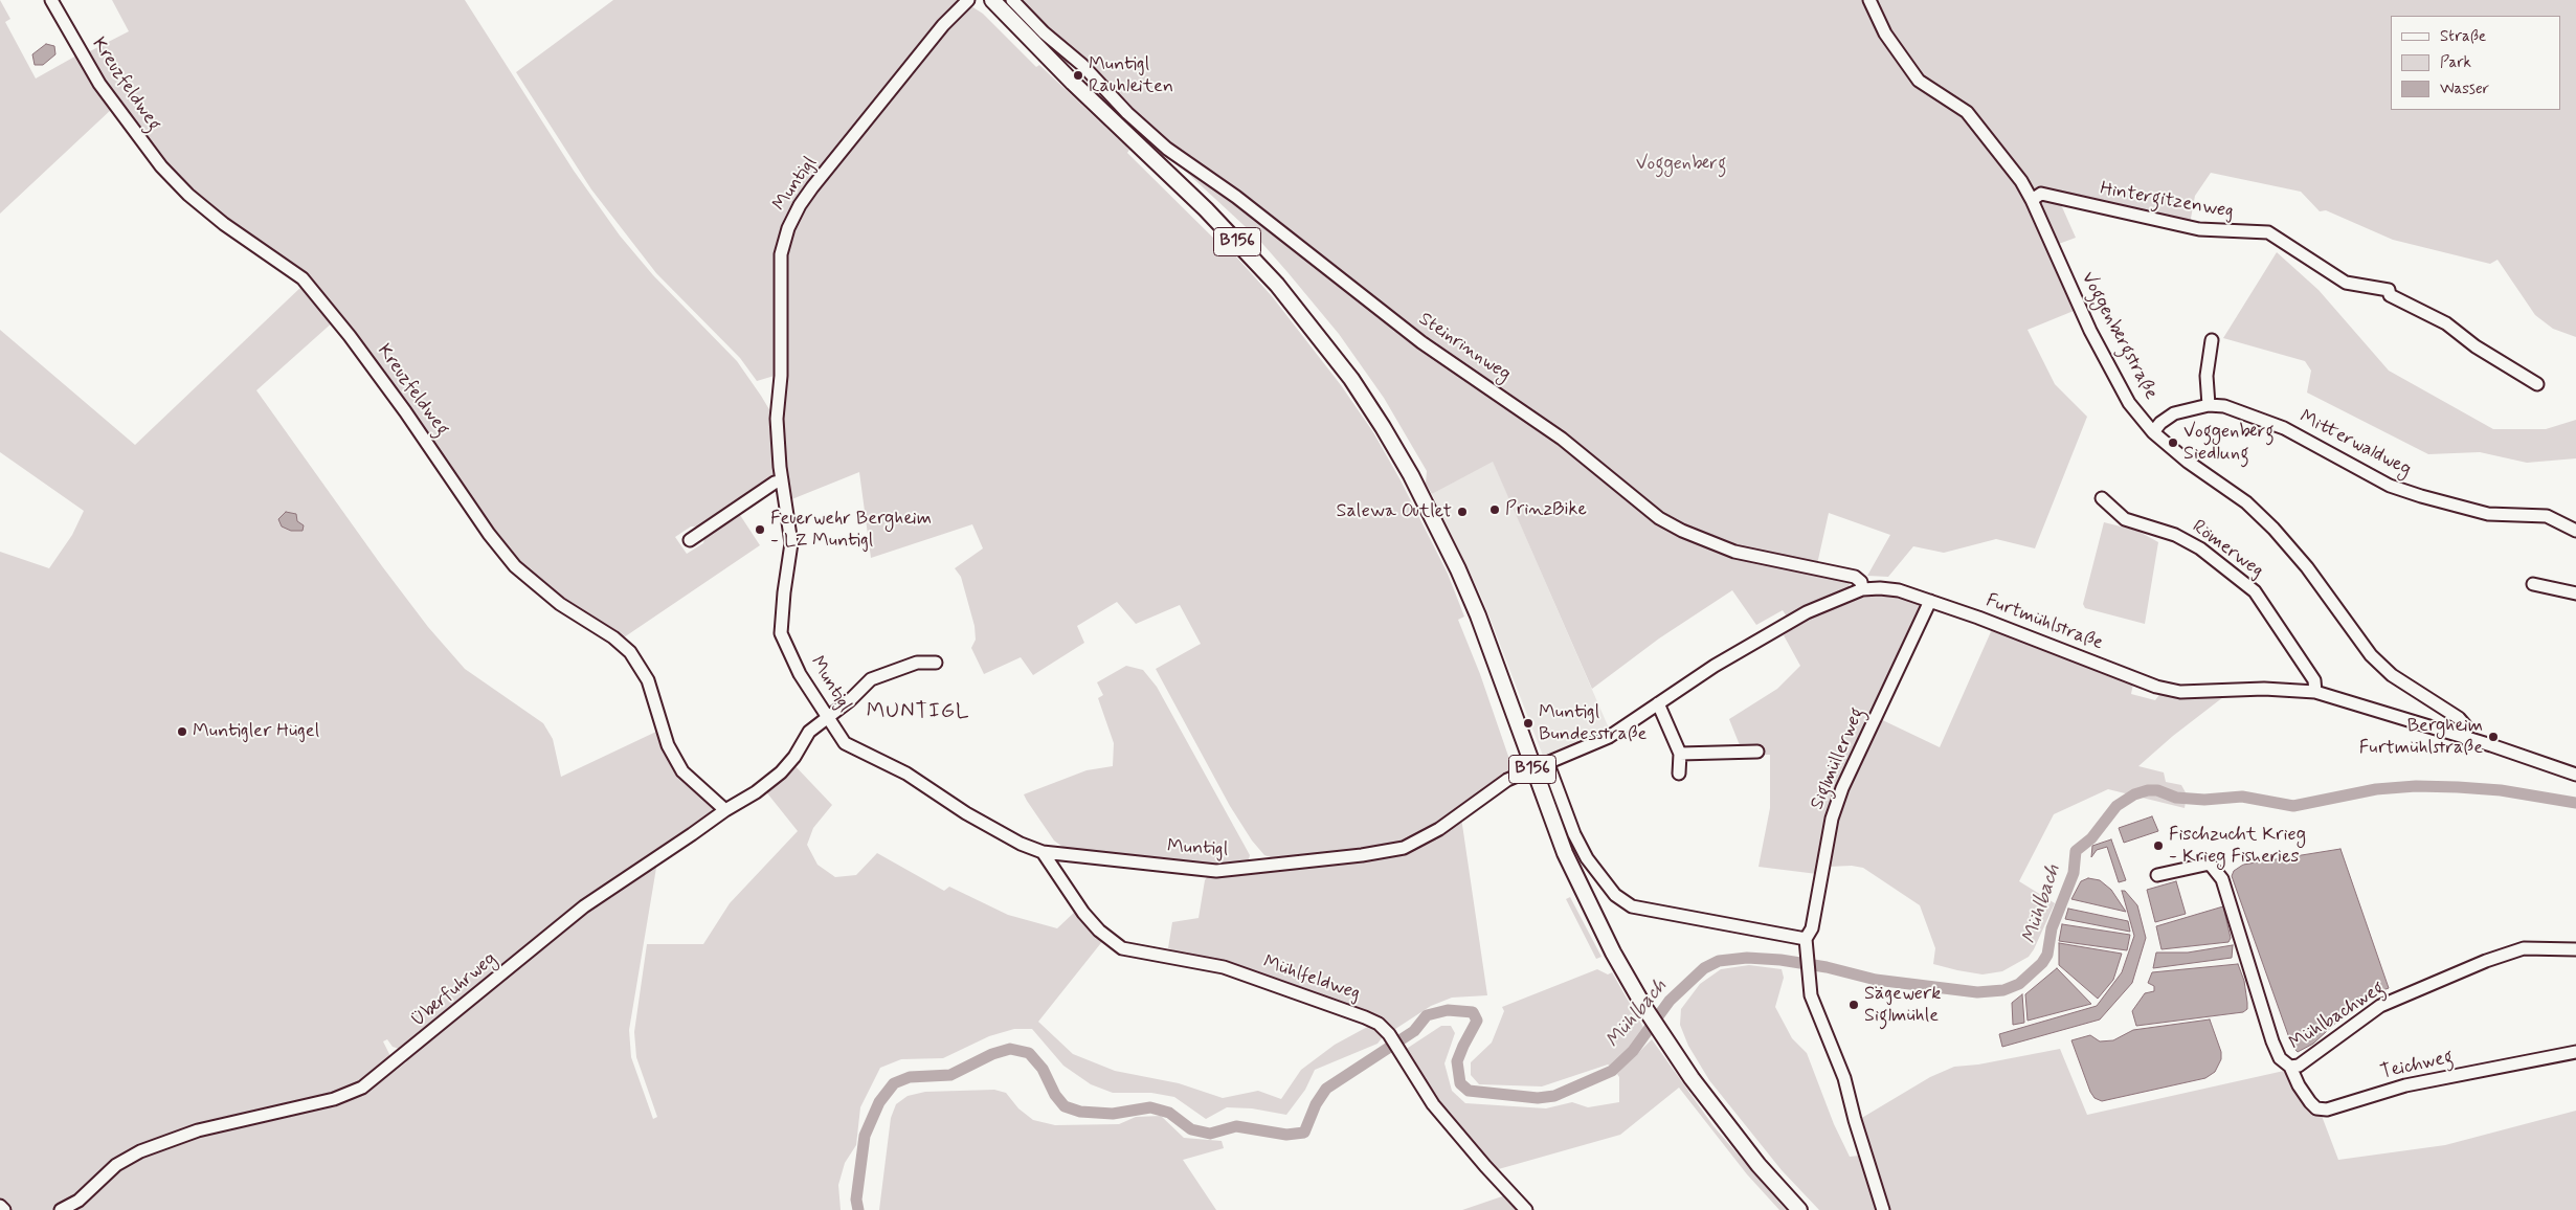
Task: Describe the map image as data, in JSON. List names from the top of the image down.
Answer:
{
  "streets": {
    "main road": ["B156"],
    "street": [
      "Kreuzfeldweg",
      "Muntigl",
      "Hintergitzenweg",
      "Voggenbergstraße",
      "Steinrinnweg",
      "Mitterwaldweg",
      "Römerweg",
      "Furtmühlstraße",
      "Siglmüllerweg",
      "Mühlfeldweg",
      "Überfuhrweg",
      "Mühlbachweg",
      "Teichweg"
    ]
  },
  "crossings": [
    ["Kreuzfeldweg", "Überfuhrweg"],
    ["Muntigl", "B156"],
    ["Muntigl", "Furtmühlstraße"],
    ["Muntigl", "Mühlfeldweg"],
    ["Muntigl", "Überfuhrweg"],
    ["Hintergitzenweg", "Voggenbergstraße"],
    ["B156", "Furtmühlstraße"],
    ["Voggenbergstraße", "Mitterwaldweg"],
    ["Voggenbergstraße", "Furtmühlstraße"],
    ["Steinrinnweg", "Furtmühlstraße"],
    ["Römerweg", "Furtmühlstraße"],
    ["Furtmühlstraße", "Siglmüllerweg"],
    ["Mühlbachweg", "Teichweg"]
  ],
  "districts": ["MUNTIGL"],
  "water": ["Mühlbach"],
  "parks": ["Voggenberg"],
  "places": [
    "Muntigl Rauhleiten",
    "Voggenberg Siedlung",
    "PrinzBike",
    "Salewa Outlet",
    "Feuerwehr Bergheim - LZ Muntigl",
    "Muntigl Bundesstraße",
    "Muntigler Hügel",
    "Bergheim Furtmühlstraße",
    "Fischzucht Krieg - Krieg Fisheries",
    "Sägewerk Siglmühle"
  ],
  "legend": ["Straße", "Park", "Wasser"]
}
